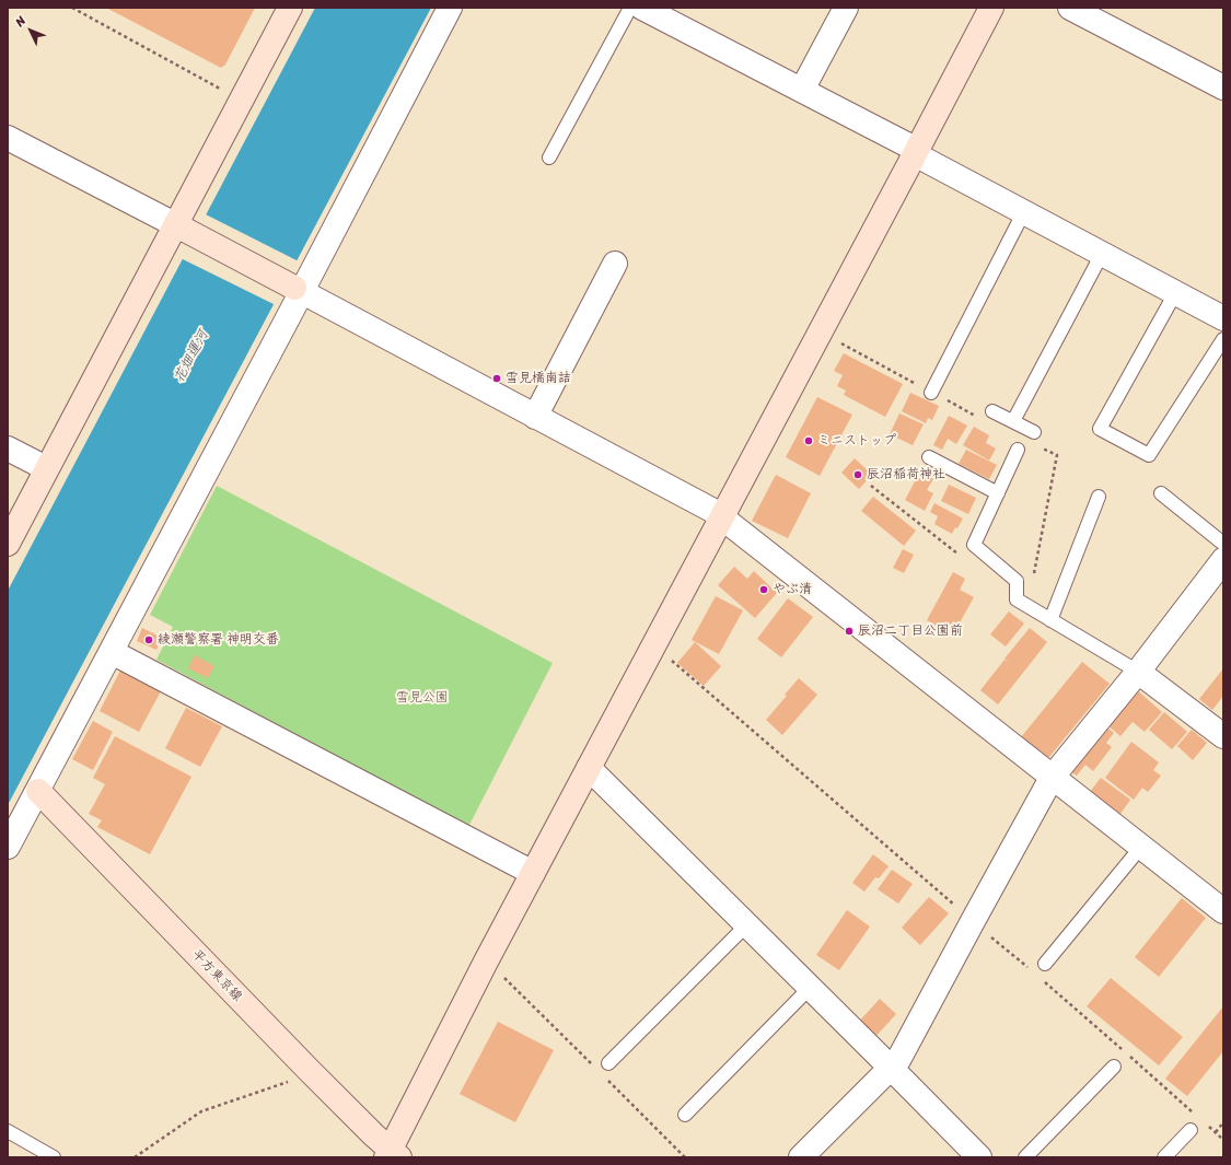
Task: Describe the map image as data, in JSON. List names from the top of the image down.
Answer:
{
  "streets": {
    "street": ["平方東京線"]
  },
  "water": ["花畑運河"],
  "parks": ["雪見公園"],
  "places": [
    "雪見橋南詰",
    "ミニストップ",
    "辰沼稲荷神社",
    "やぶ清",
    "辰沼二丁目公園前",
    "綾瀬警察署 神明交番"
  ],
  "north": "top left"
}
